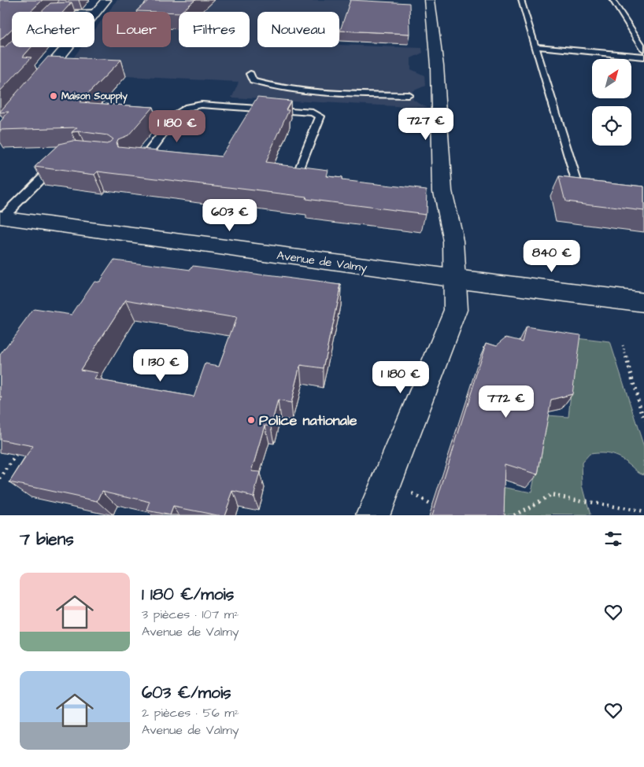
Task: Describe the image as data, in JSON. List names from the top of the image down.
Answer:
{
  "streets": {
    "street": ["Avenue de Valmy"]
  },
  "places": ["Maison Soupply", "Police nationale"],
  "north": "top right",
  "page": {
    "chip": [
      "Acheter",
      "Louer",
      "Filtres",
      "Nouveau"
    ],
    "price": [
      "727 €",
      "1 180 €",
      "603 €",
      "840 €",
      "1 130 €",
      "1 180 €",
      "772 €"
    ],
    "heading": "7 biens",
    "list": [
      {
        "name": "1 180 €/mois",
        "note": "3 pièces · 107 m² · Avenue de Valmy"
      },
      {
        "name": "603 €/mois",
        "note": "2 pièces · 56 m² · Avenue de Valmy"
      }
    ]
  }
}
